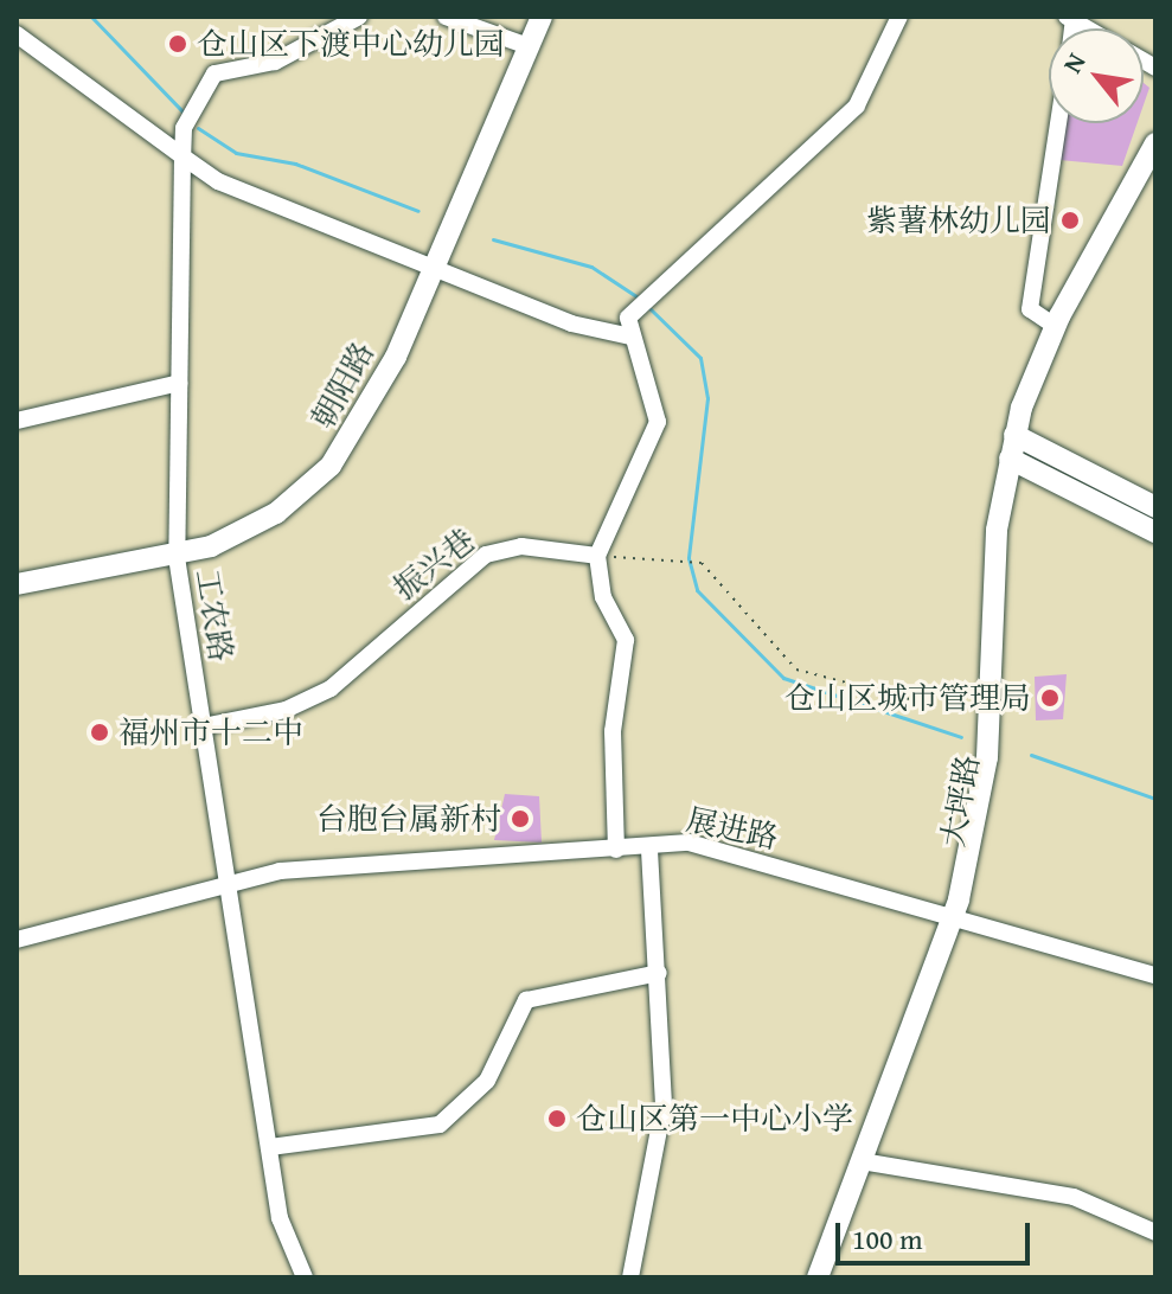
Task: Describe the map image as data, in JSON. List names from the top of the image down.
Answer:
{
  "streets": {
    "main road": ["朝阳路", "大坪路"],
    "street": ["振兴巷", "工农路", "展进路"]
  },
  "crossings": [
    ["朝阳路", "工农路"],
    ["振兴巷", "工农路"],
    ["工农路", "展进路"],
    ["大坪路", "展进路"]
  ],
  "places": [
    "仓山区下渡中心幼儿园",
    "紫薯林幼儿园",
    "仓山区城市管理局",
    "福州市十二中",
    "台胞台属新村",
    "仓山区第一中心小学"
  ],
  "scale_bar": "100 m",
  "north": "top left"
}
